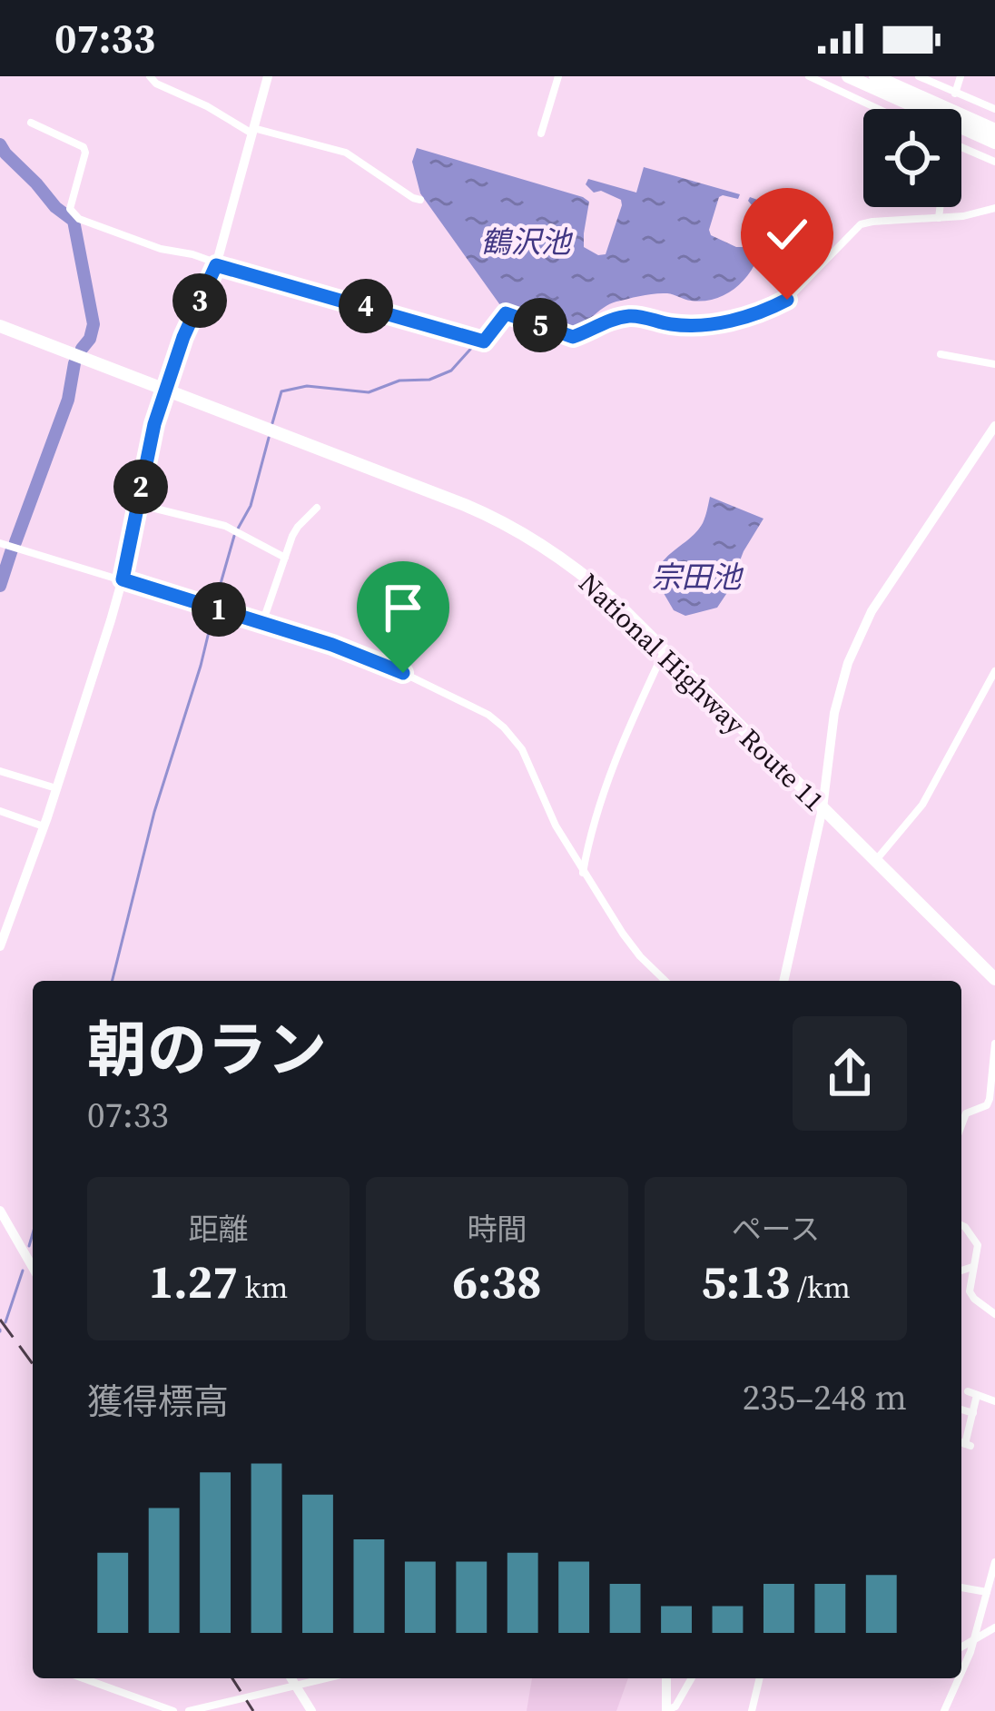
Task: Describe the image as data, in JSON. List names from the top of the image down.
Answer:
{
  "streets": {
    "highway": ["National Highway Route 11"]
  },
  "water": ["鶴沢池", "宗田池"],
  "page": {
    "status": "07:33",
    "pins": [
      "3",
      "4",
      "5",
      "2",
      "1"
    ],
    "heading": ["朝のラン", "07:33"],
    "stats": [
      ["距離", "1.27 km"],
      ["時間", "6:38"],
      ["ペース", "5:13 /km"]
    ],
    "chart": ["獲得標高", "235–248 m"]
  }
}
